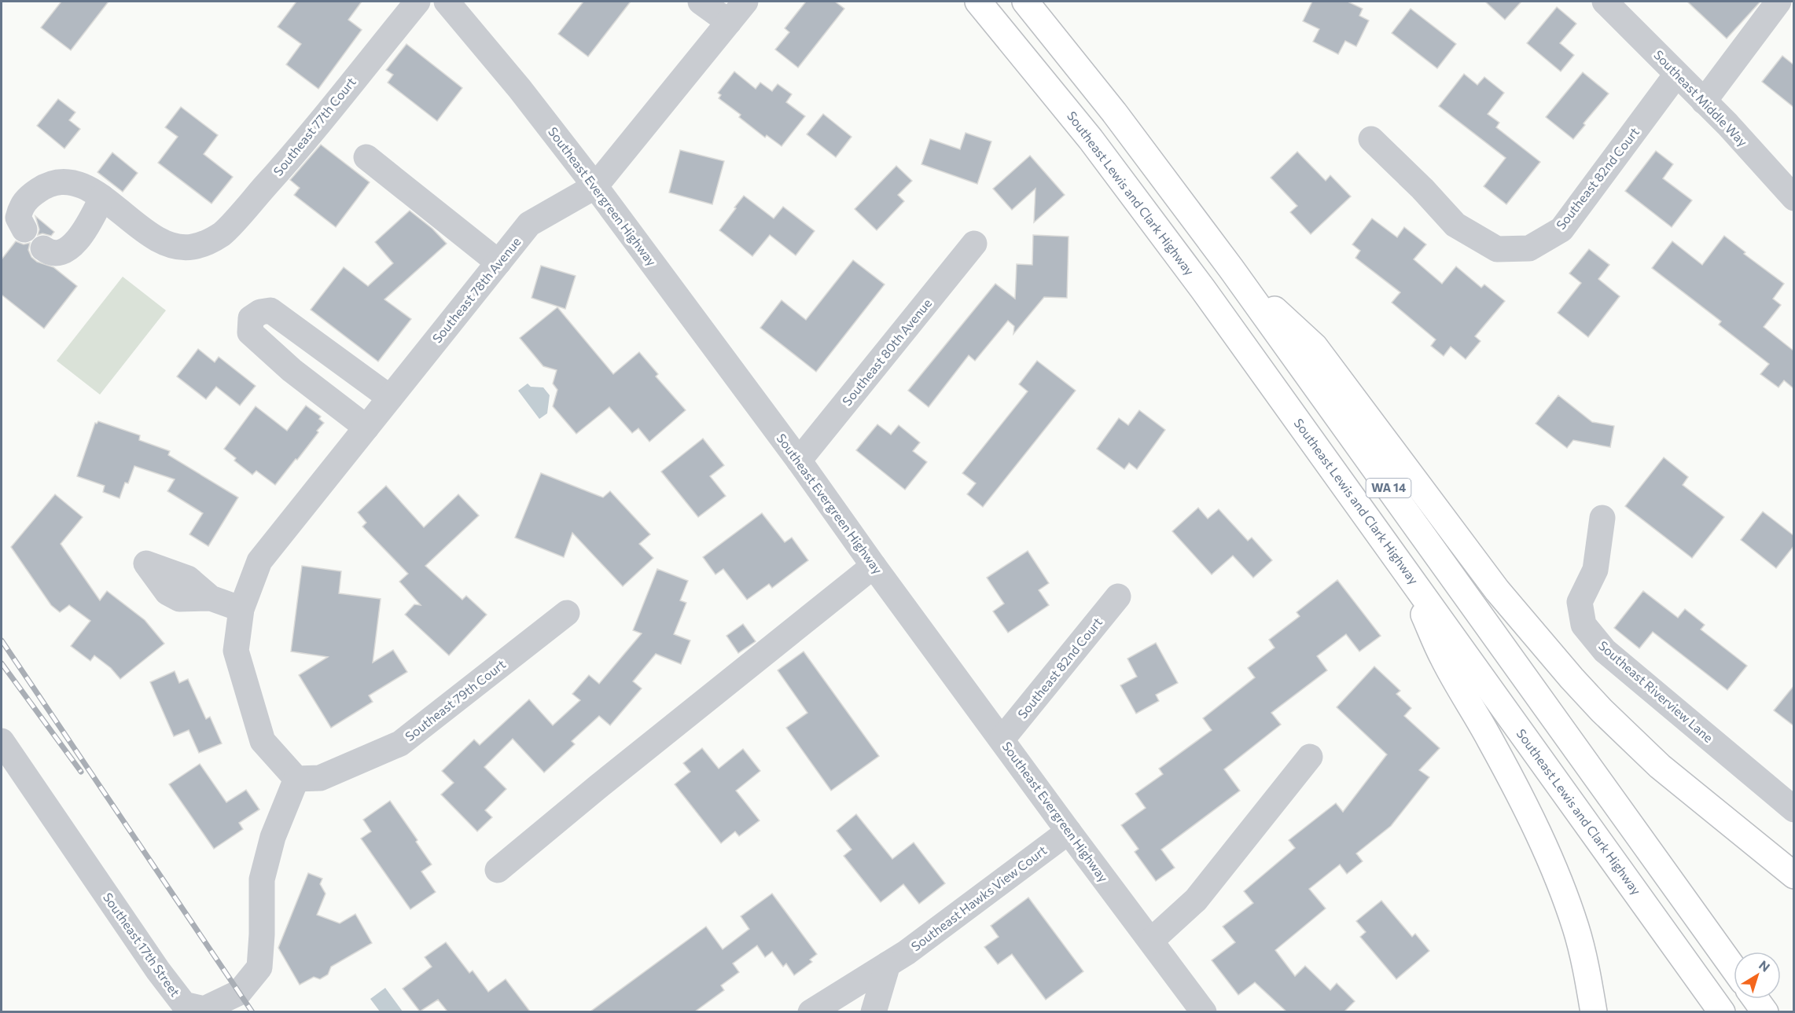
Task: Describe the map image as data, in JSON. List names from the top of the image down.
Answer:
{
  "streets": {
    "highway": ["Southeast Lewis and Clark Highway", "WA 14"],
    "street": [
      "Southeast Middle Way",
      "Southeast 77th Court",
      "Southeast 82nd Court",
      "Southeast Evergreen Highway",
      "Southeast 78th Avenue",
      "Southeast 80th Avenue",
      "Southeast Riverview Lane",
      "Southeast 79th Court",
      "Southeast Hawks View Court",
      "Southeast 17th Street"
    ]
  },
  "crossings": [
    ["Southeast Middle Way", "Southeast 82nd Court"],
    ["Southeast 82nd Court", "Southeast Evergreen Highway"],
    ["Southeast Evergreen Highway", "Southeast 78th Avenue"],
    ["Southeast Evergreen Highway", "Southeast 80th Avenue"],
    ["Southeast Evergreen Highway", "Southeast Hawks View Court"],
    ["Southeast 79th Court", "Southeast 17th Street"]
  ],
  "north": "top right"
}
